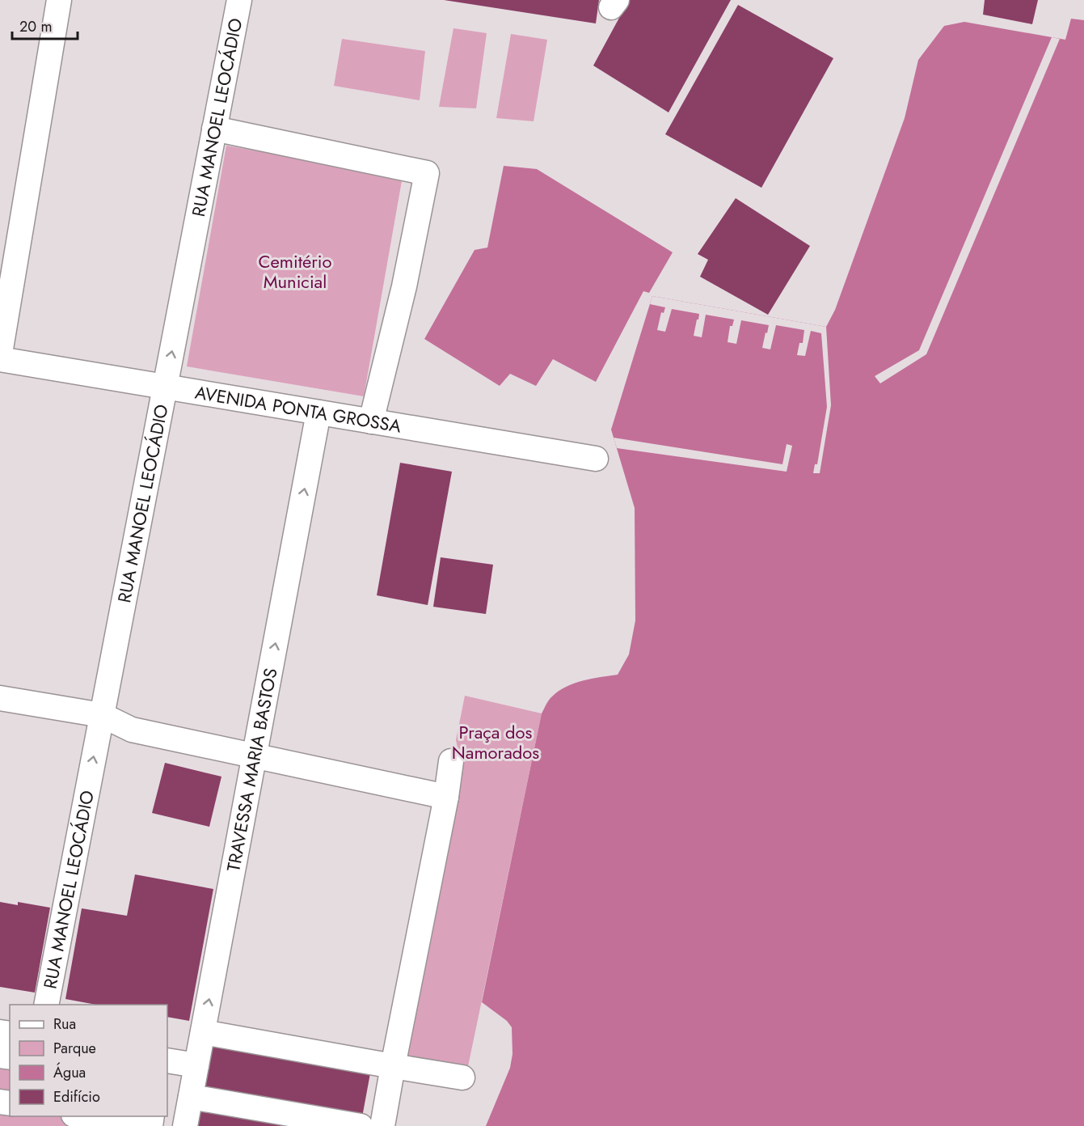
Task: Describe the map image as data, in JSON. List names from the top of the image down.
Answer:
{
  "streets": {
    "street": ["RUA MANOEL LEOCÁDIO", "AVENIDA PONTA GROSSA", "TRAVESSA MARIA BASTOS"]
  },
  "crossings": [
    ["RUA MANOEL LEOCÁDIO", "AVENIDA PONTA GROSSA"],
    ["AVENIDA PONTA GROSSA", "TRAVESSA MARIA BASTOS"]
  ],
  "parks": ["Cemitério Municial", "Praça dos Namorados"],
  "legend": [
    "Rua",
    "Parque",
    "Água",
    "Edifício"
  ],
  "scale_bar": "20 m"
}
